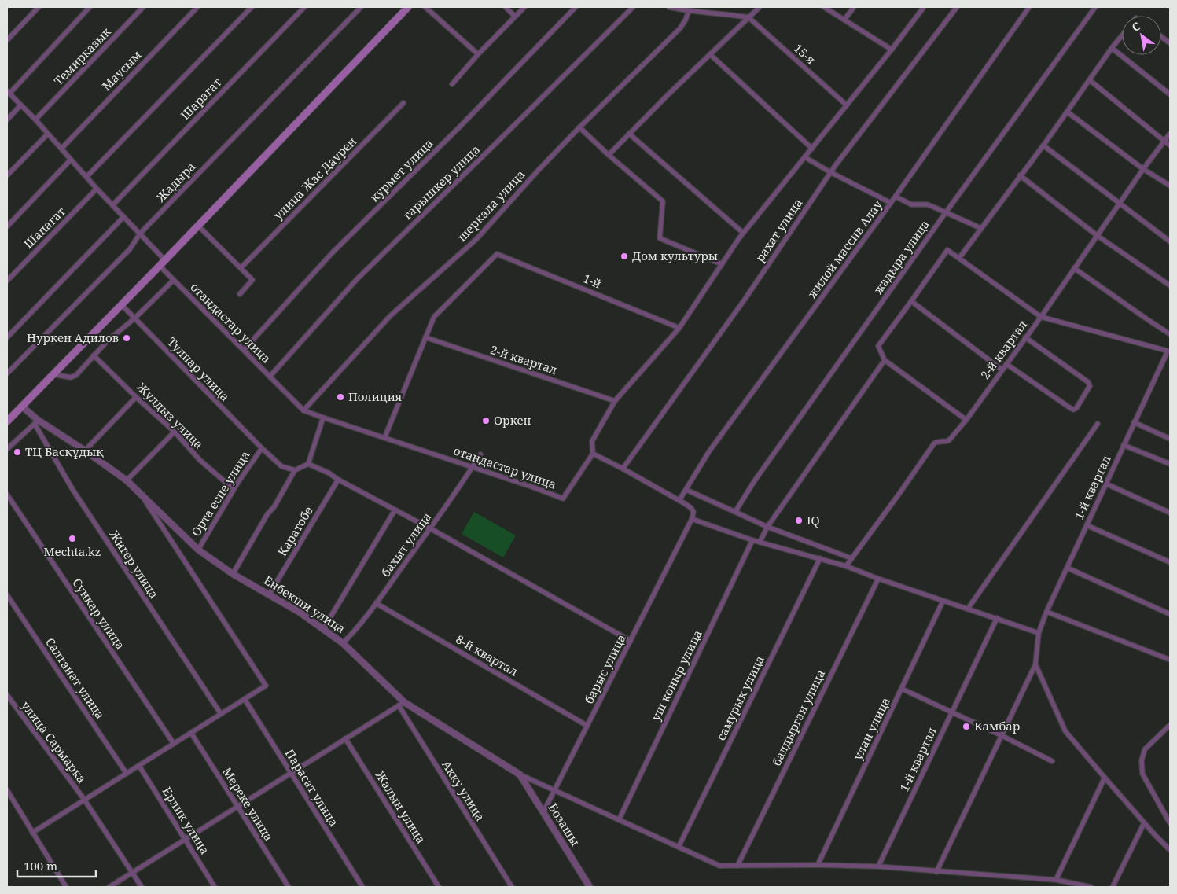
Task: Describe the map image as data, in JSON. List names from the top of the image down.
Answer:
{
  "streets": {
    "street": [
      "15-я",
      "Темирказык",
      "Маусым",
      "Шарагат",
      "курмет улица",
      "улица Жас Даурен",
      "Жадыра",
      "гарышкер улица",
      "шеркала улица",
      "Шапагат",
      "рахат улица",
      "жилой массив Алау",
      "жадыра улица",
      "1-й",
      "отандастар улица",
      "2-й квартал",
      "Тулпар улица",
      "Жулдыз улица",
      "1-й квартал",
      "Орта еспе улица",
      "Каратобе",
      "бахыт улица",
      "Жигер улица",
      "Енбекши улица",
      "Сункар улица",
      "8-й квартал",
      "барыс улица",
      "уш коныр улица",
      "Салтанат улица",
      "самурык улица",
      "балдырган улица",
      "улан улица",
      "улица Сарыарка",
      "Парасат улица",
      "Акку улица",
      "Мереке улица",
      "Жалын улица",
      "Ерлик улица",
      "Бозашы"
    ]
  },
  "crossings": [
    ["Темирказык", "отандастар улица"],
    ["Маусым", "отандастар улица"],
    ["Шарагат", "отандастар улица"],
    ["курмет улица", "отандастар улица"],
    ["Жадыра", "отандастар улица"],
    ["гарышкер улица", "отандастар улица"],
    ["шеркала улица", "отандастар улица"],
    ["Шапагат", "отандастар улица"],
    ["1-й", "2-й квартал"],
    ["отандастар улица", "бахыт улица"],
    ["Тулпар улица", "Орта еспе улица"],
    ["Жулдыз улица", "Орта еспе улица"],
    ["Орта еспе улица", "Енбекши улица"],
    ["Каратобе", "Енбекши улица"],
    ["бахыт улица", "Енбекши улица"],
    ["бахыт улица", "8-й квартал"],
    ["Жигер улица", "Енбекши улица"],
    ["Енбекши улица", "Парасат улица"],
    ["Енбекши улица", "Акку улица"],
    ["Енбекши улица", "Бозашы"],
    ["8-й квартал", "барыс улица"],
    ["барыс улица", "Бозашы"]
  ],
  "places": [
    "Дом культуры",
    "Нуркен Адилов",
    "Полиция",
    "Оркен",
    "ТЦ Басқұдық",
    "IQ",
    "Mechta.kz",
    "Камбар"
  ],
  "scale_bar": "100 m",
  "north": "top left"
}
